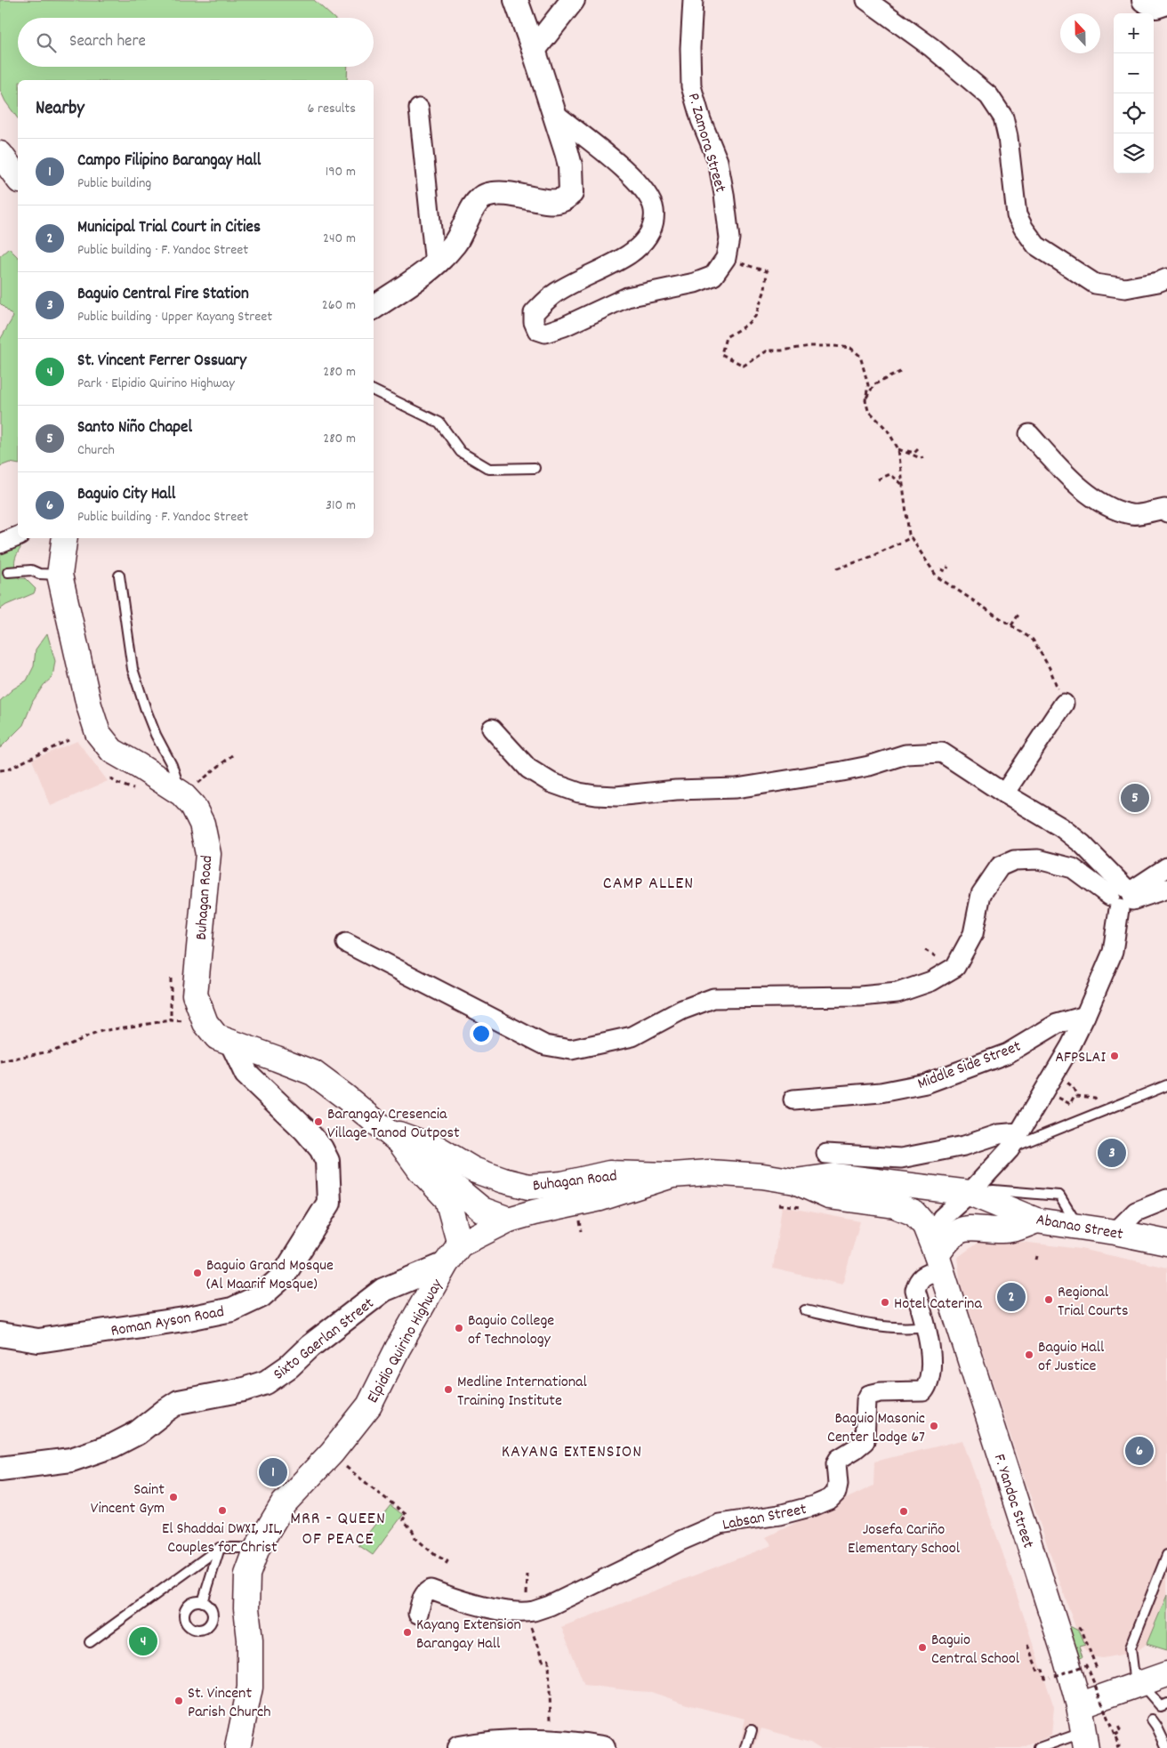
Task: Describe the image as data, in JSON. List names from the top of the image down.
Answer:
{
  "streets": {
    "main road": [
      "Buhagan Road",
      "Abanao Street",
      "Elpidio Quirino Highway",
      "F. Yandoc Street"
    ],
    "street": [
      "P. Zamora Street",
      "Middle Side Street",
      "Roman Ayson Road",
      "Sixto Gaerlan Street",
      "Labsan Street"
    ]
  },
  "crossings": [
    ["Buhagan Road", "Roman Ayson Road"],
    ["Buhagan Road", "Elpidio Quirino Highway"],
    ["Abanao Street", "Elpidio Quirino Highway"],
    ["Sixto Gaerlan Street", "Elpidio Quirino Highway"],
    ["Elpidio Quirino Highway", "F. Yandoc Street"],
    ["Elpidio Quirino Highway", "Labsan Street"],
    ["F. Yandoc Street", "Labsan Street"]
  ],
  "districts": ["CAMP ALLEN", "KAYANG EXTENSION", "MRR - QUEEN OF PEACE"],
  "places": [
    "AFPSLAI",
    "Barangay Cresencia Village Tanod Outpost",
    "Baguio Grand Mosque (Al Maarif Mosque)",
    "Regional Trial Courts",
    "Hotel Caterina",
    "Baguio College of Technology",
    "Baguio Hall of Justice",
    "Medline International Training Institute",
    "Baguio Masonic Center Lodge 67",
    "Saint Vincent Gym",
    "El Shaddai DWXI, JIL, Couples for Christ",
    "Josefa Cariño Elementary School",
    "Kayang Extension Barangay Hall",
    "Baguio Central School",
    "St. Vincent Parish Church"
  ],
  "north": "top",
  "page": {
    "map_buttons": ["+", "−"],
    "search": "Search here",
    "heading": ["Nearby", "6 results"],
    "list": [
      {
        "mark": "1",
        "name": "Campo Filipino Barangay Hall",
        "note": "Public building",
        "value": "190 m"
      },
      {
        "mark": "2",
        "name": "Municipal Trial Court in Cities",
        "note": "Public building · F. Yandoc Street",
        "value": "240 m"
      },
      {
        "mark": "3",
        "name": "Baguio Central Fire Station",
        "note": "Public building · Upper Kayang Street",
        "value": "260 m"
      },
      {
        "mark": "4",
        "name": "St. Vincent Ferrer Ossuary",
        "note": "Park · Elpidio Quirino Highway",
        "value": "280 m"
      },
      {
        "mark": "5",
        "name": "Santo Niño Chapel",
        "note": "Church",
        "value": "280 m"
      },
      {
        "mark": "6",
        "name": "Baguio City Hall",
        "note": "Public building · F. Yandoc Street",
        "value": "310 m"
      }
    ],
    "pins": [
      "5",
      "3",
      "2",
      "6",
      "1",
      "4"
    ]
  }
}
